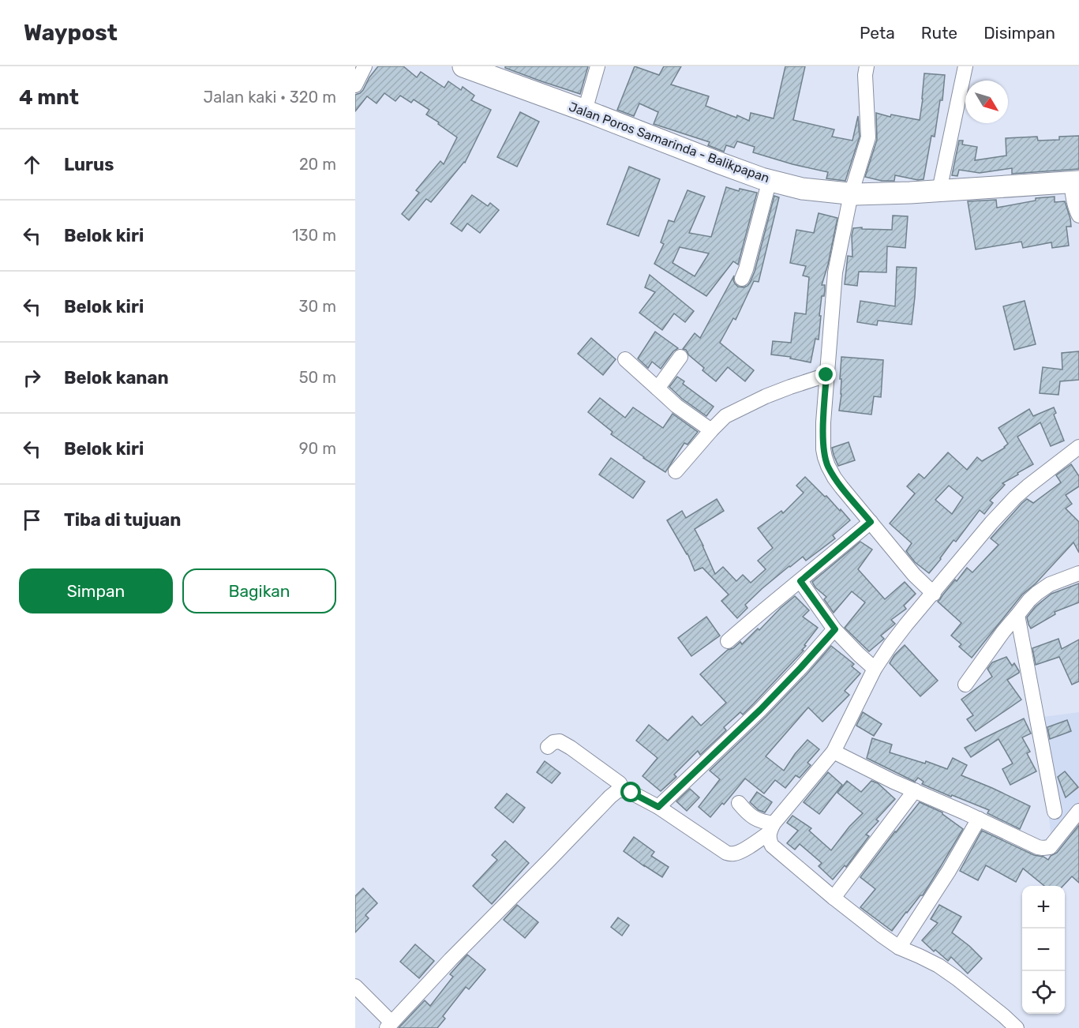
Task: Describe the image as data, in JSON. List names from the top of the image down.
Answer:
{
  "streets": {
    "highway": ["Jalan Poros Samarinda - Balikpapan"]
  },
  "north": "bottom right",
  "page": {
    "header": "Waypost",
    "nav": ["Peta", "Rute", "Disimpan"],
    "heading": ["4 mnt", "Jalan kaki · 320 m"],
    "list": [
      ["Lurus", "20 m"],
      ["Belok kiri", "130 m"],
      ["Belok kiri", "30 m"],
      ["Belok kanan", "50 m"],
      ["Belok kiri", "90 m"],
      "Tiba di tujuan"
    ],
    "buttons": ["Simpan", "Bagikan"],
    "map_buttons": ["+", "−"]
  }
}
